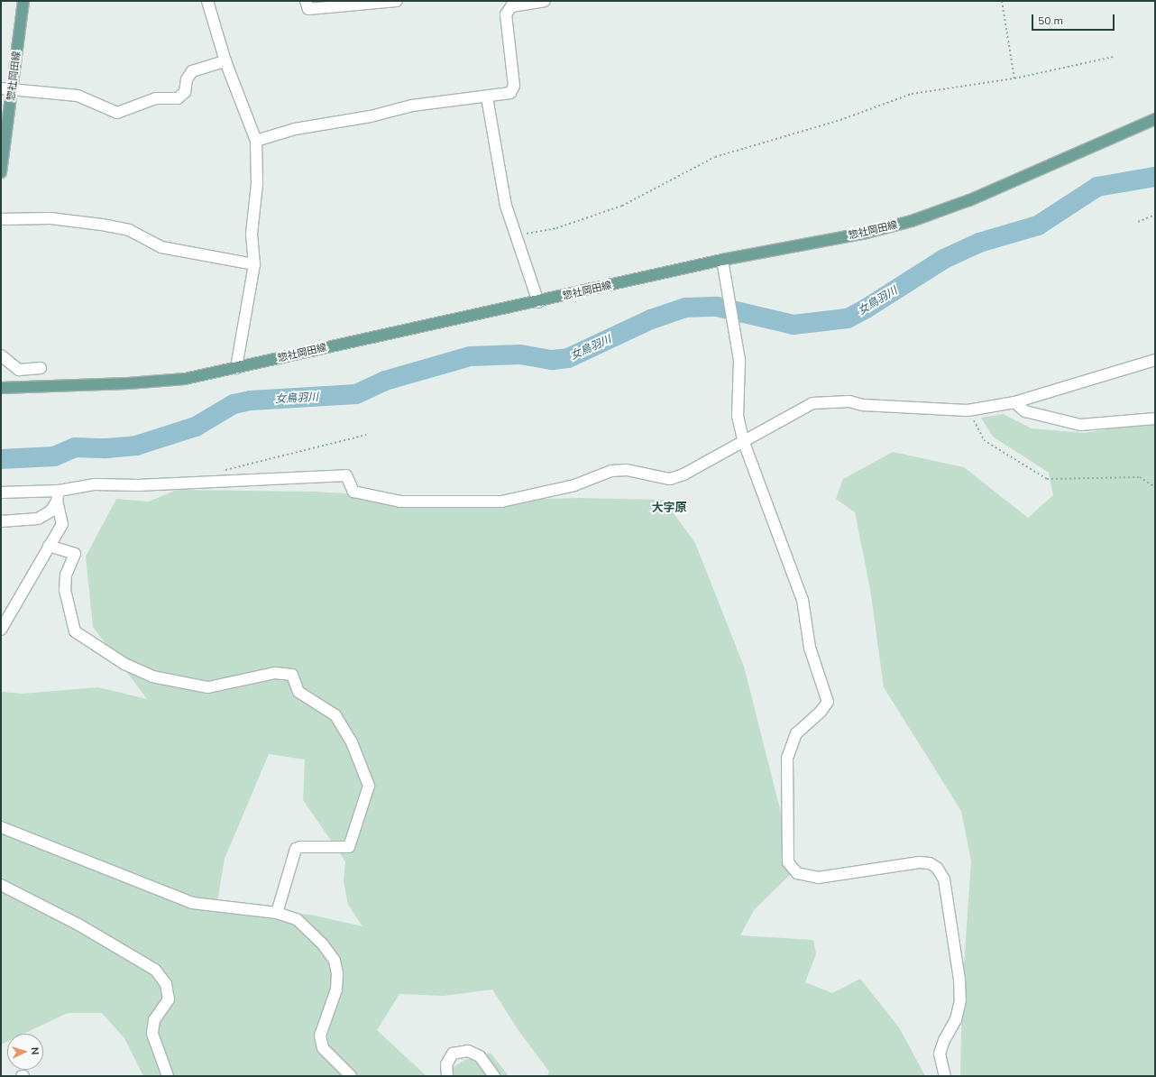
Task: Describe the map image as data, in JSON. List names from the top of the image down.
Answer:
{
  "streets": {
    "main road": ["惣社岡田線"]
  },
  "districts": ["大字原"],
  "water": ["女鳥羽川"],
  "scale_bar": "50 m",
  "north": "right"
}
